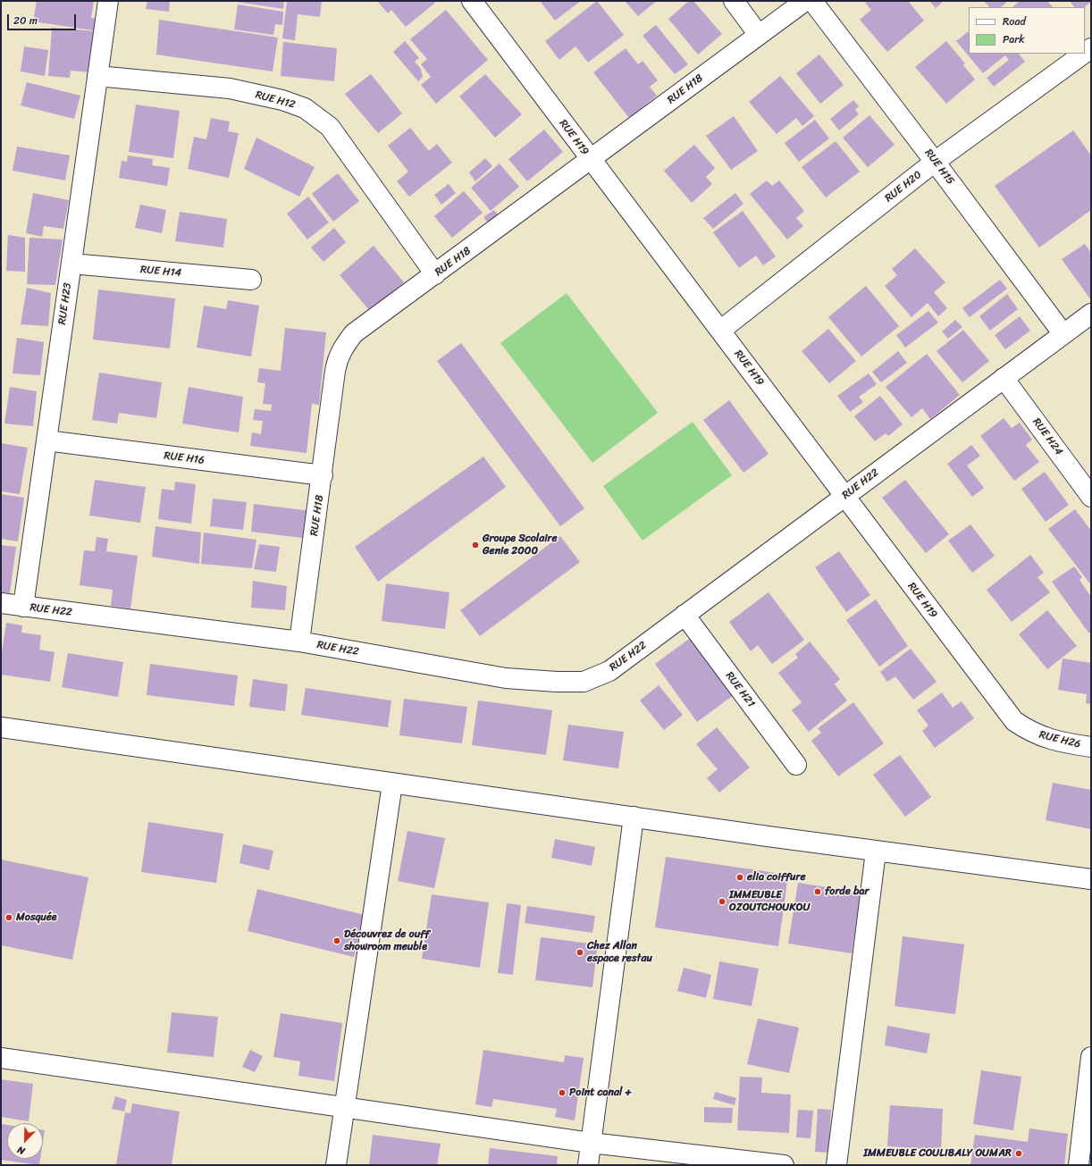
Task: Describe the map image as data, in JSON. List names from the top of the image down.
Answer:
{
  "streets": {
    "street": [
      "RUE H18",
      "RUE H12",
      "RUE H19",
      "RUE H15",
      "RUE H20",
      "RUE H14",
      "RUE H23",
      "RUE H24",
      "RUE H16",
      "RUE H22",
      "RUE H21",
      "RUE H26"
    ]
  },
  "crossings": [
    ["RUE H18", "RUE H12"],
    ["RUE H18", "RUE H19"],
    ["RUE H18", "RUE H16"],
    ["RUE H18", "RUE H22"],
    ["RUE H12", "RUE H23"],
    ["RUE H19", "RUE H20"],
    ["RUE H19", "RUE H22"],
    ["RUE H19", "RUE H26"],
    ["RUE H15", "RUE H20"],
    ["RUE H15", "RUE H22"],
    ["RUE H14", "RUE H23"],
    ["RUE H23", "RUE H16"],
    ["RUE H23", "RUE H22"],
    ["RUE H24", "RUE H22"],
    ["RUE H22", "RUE H21"]
  ],
  "places": [
    "Groupe Scolaire Genie 2000",
    "elia coiffure",
    "forde bar",
    "IMMEUBLE OZOUTCHOUKOU",
    "Mosquée",
    "Découvrez de ouff showroom meuble",
    "Chez Allan espace restau",
    "Point canal +",
    "IMMEUBLE COULIBALY OUMAR"
  ],
  "legend": ["Road", "Park"],
  "scale_bar": "20 m",
  "north": "bottom left"
}
